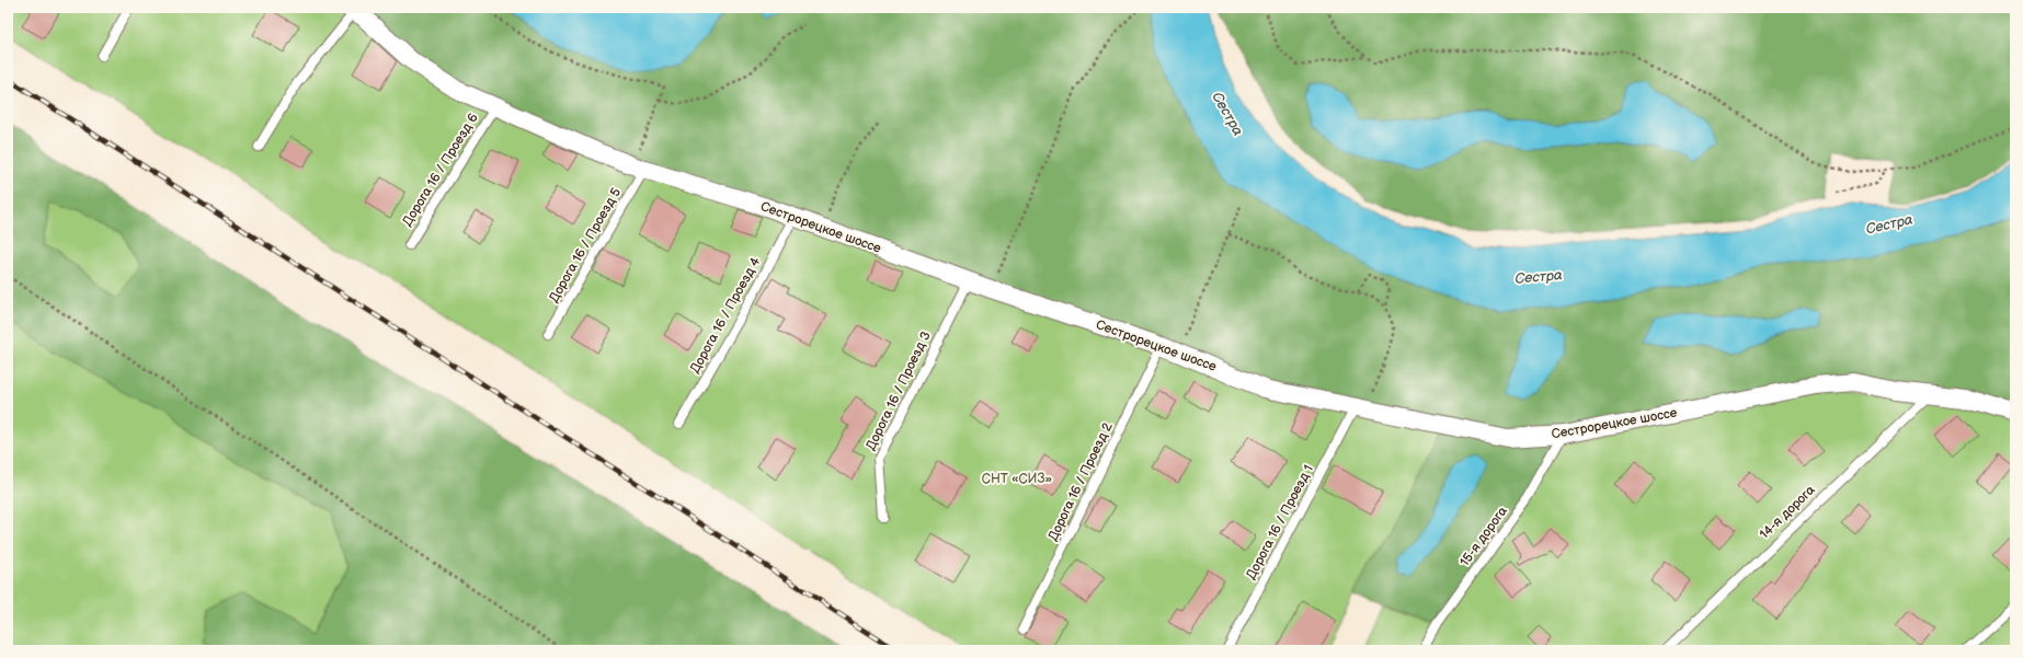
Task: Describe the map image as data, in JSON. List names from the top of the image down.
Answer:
{
  "streets": {
    "street": ["Сестрорецкое шоссе"],
    "lane": [
      "Дорога 16 / Проезд 6",
      "Дорога 16 / Проезд 5",
      "Дорога 16 / Проезд 4",
      "Дорога 16 / Проезд 3",
      "Дорога 16 / Проезд 2",
      "14-я дорога",
      "Дорога 16 / Проезд 1",
      "15-я дорога"
    ]
  },
  "crossings": [
    ["Дорога 16 / Проезд 6", "Сестрорецкое шоссе"],
    ["Сестрорецкое шоссе", "Дорога 16 / Проезд 5"],
    ["Сестрорецкое шоссе", "Дорога 16 / Проезд 4"],
    ["Сестрорецкое шоссе", "Дорога 16 / Проезд 3"],
    ["Сестрорецкое шоссе", "Дорога 16 / Проезд 2"],
    ["Сестрорецкое шоссе", "14-я дорога"],
    ["Сестрорецкое шоссе", "Дорога 16 / Проезд 1"],
    ["Сестрорецкое шоссе", "15-я дорога"]
  ],
  "water": ["Сестра"],
  "parks": ["СНТ «СИЗ»"]
}
